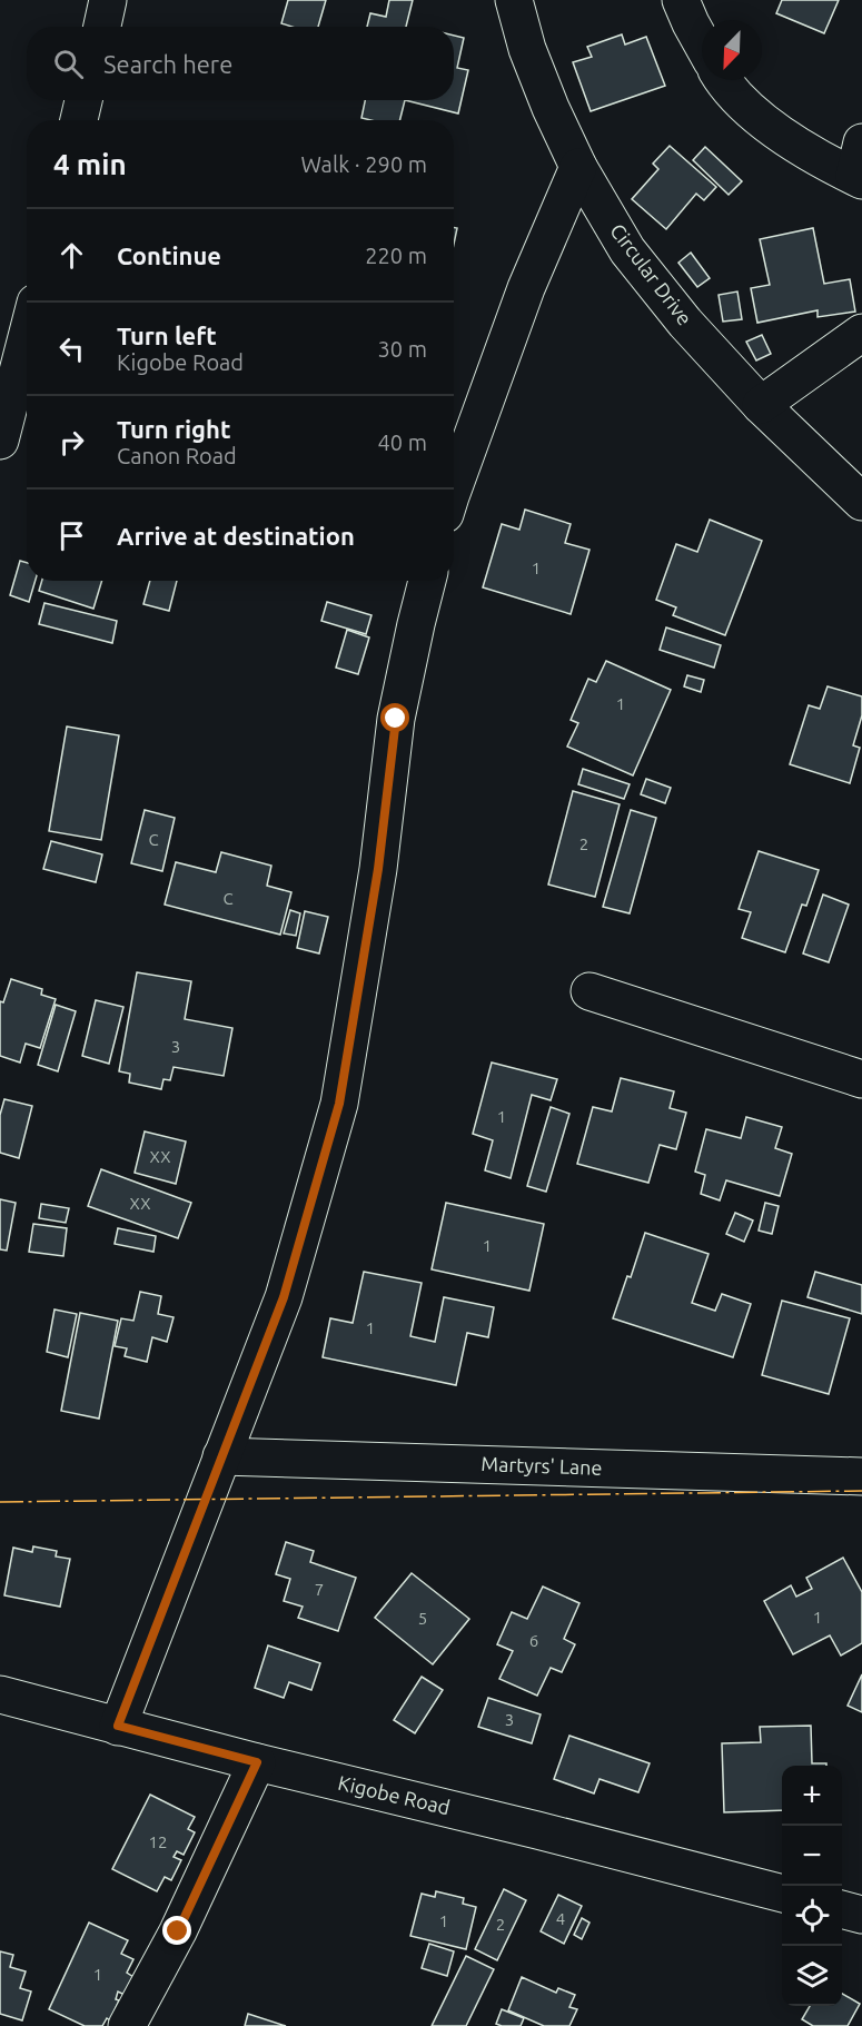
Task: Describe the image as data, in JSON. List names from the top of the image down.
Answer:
{
  "streets": {
    "street": ["Circular Drive", "Martyrs' Lane", "Kigobe Road"]
  },
  "house_numbers": [
    "1",
    "1",
    "C",
    "2",
    "C",
    "3",
    "1",
    "XX",
    "XX",
    "1",
    "1",
    "7",
    "1",
    "5",
    "6",
    "3",
    "12",
    "4",
    "1",
    "2",
    "1"
  ],
  "north": "bottom left",
  "page": {
    "search": "Search here",
    "heading": ["4 min", "Walk · 290 m"],
    "list": [
      ["Continue", "220 m"],
      ["Turn left", "Kigobe Road", "30 m"],
      ["Turn right", "Canon Road", "40 m"],
      "Arrive at destination"
    ],
    "map_buttons": ["+", "−"]
  }
}
